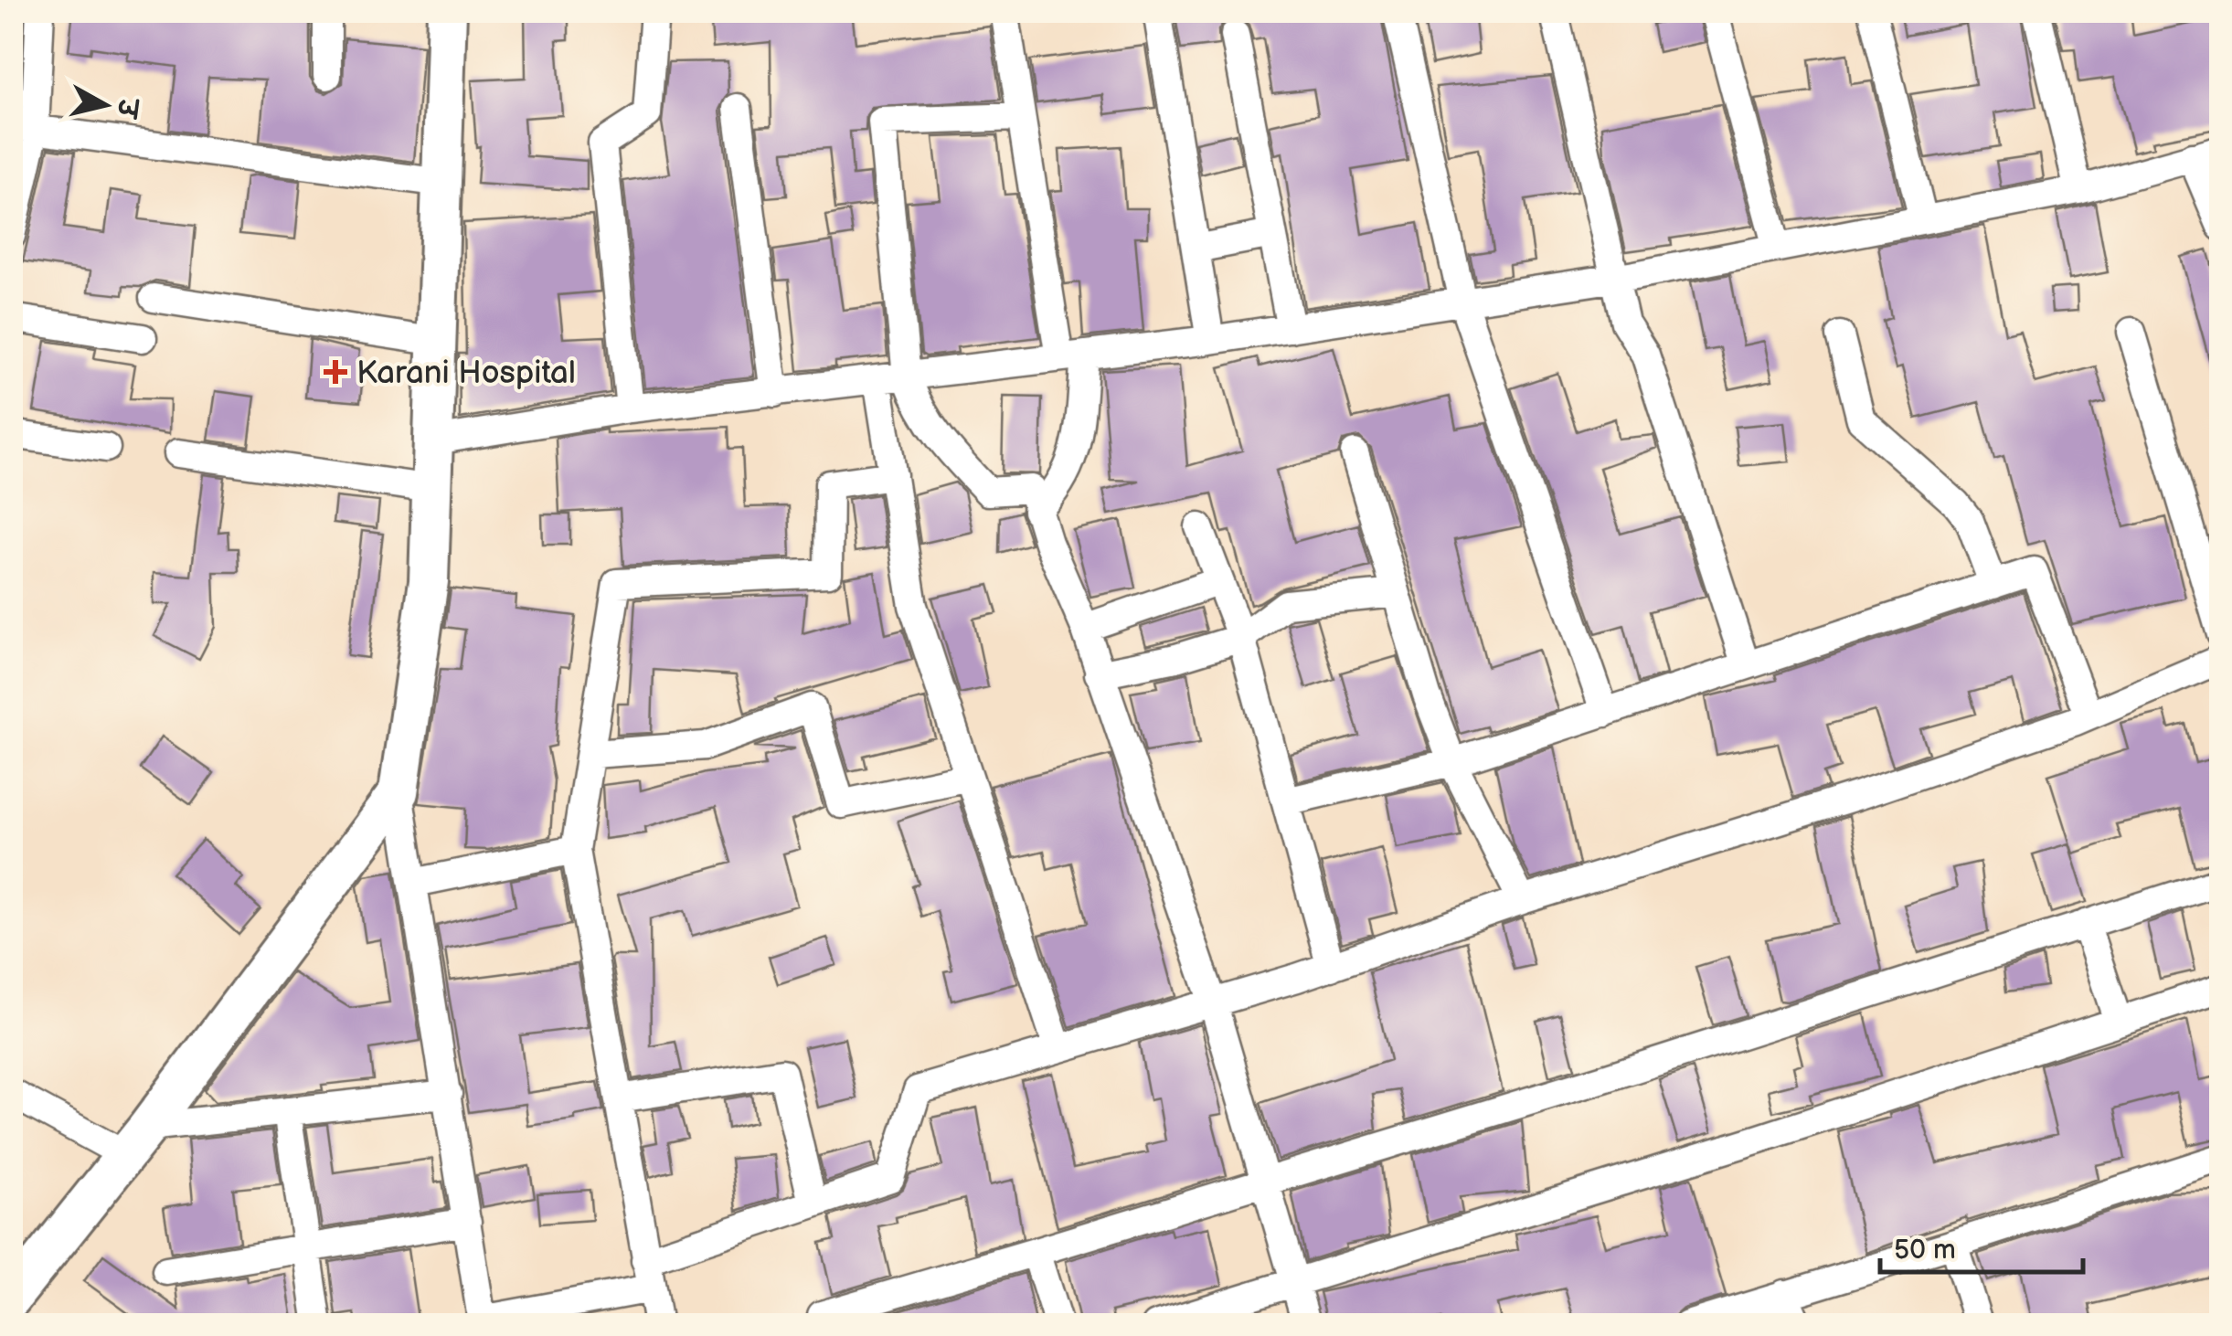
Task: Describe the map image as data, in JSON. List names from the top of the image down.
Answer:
{
  "places": {
    "health": ["Karani Hospital"]
  },
  "scale_bar": "50 m",
  "north": "right"
}
